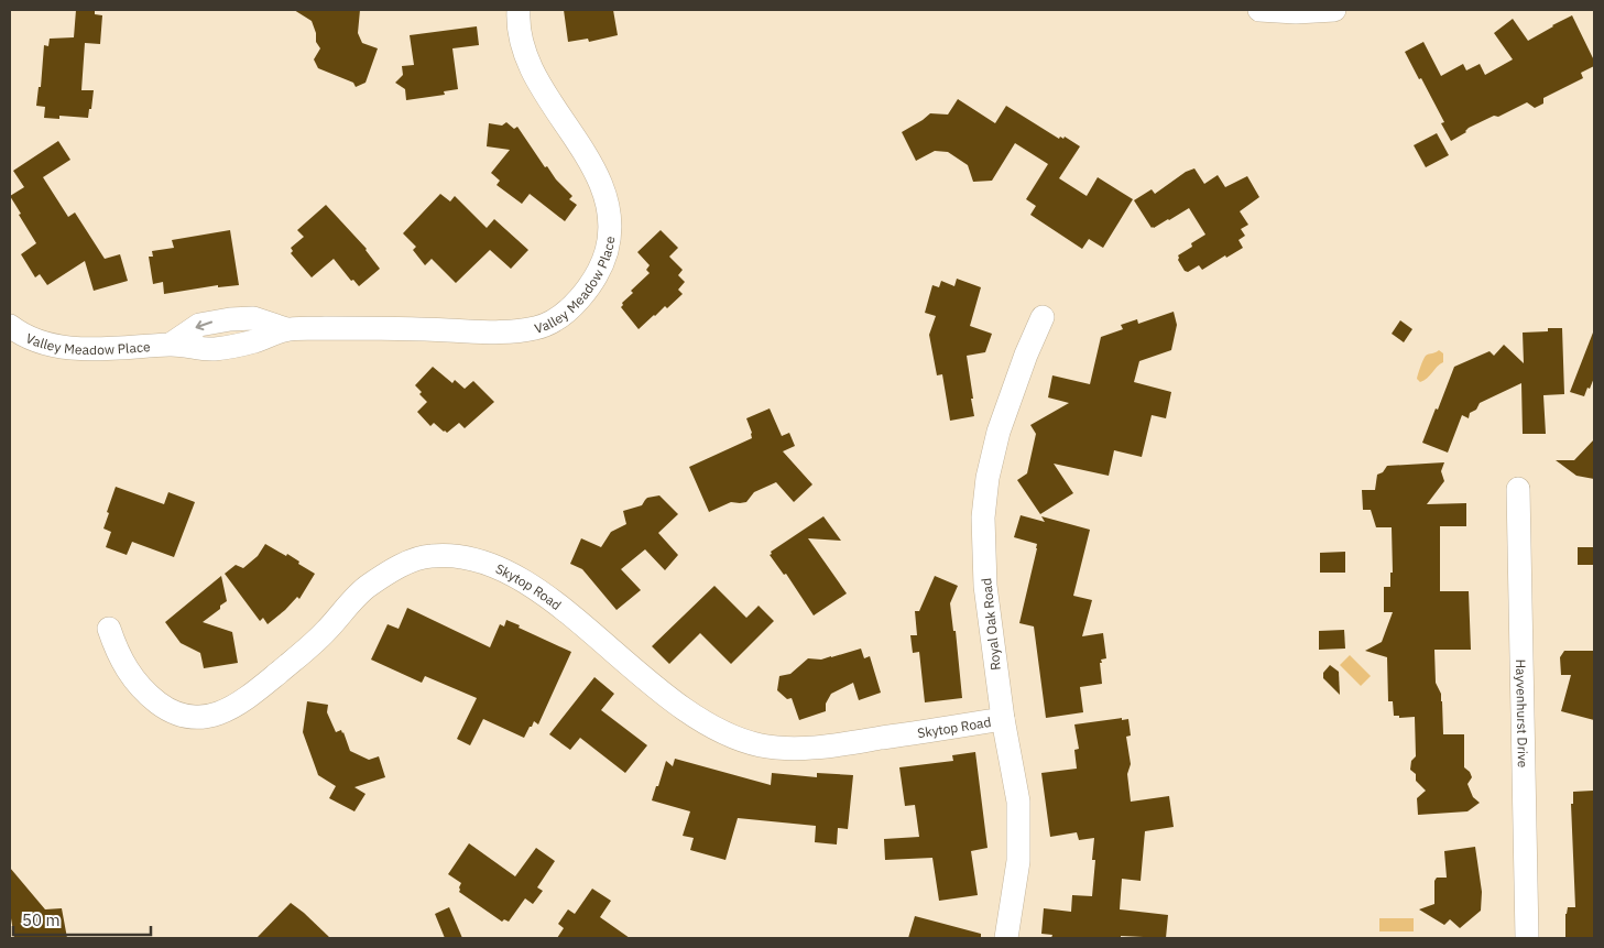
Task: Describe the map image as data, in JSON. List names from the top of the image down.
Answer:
{
  "streets": {
    "street": [
      "Valley Meadow Place",
      "Skytop Road",
      "Royal Oak Road",
      "Hayvenhurst Drive"
    ]
  },
  "crossings": [
    ["Skytop Road", "Royal Oak Road"]
  ],
  "scale_bar": "50 m"
}
